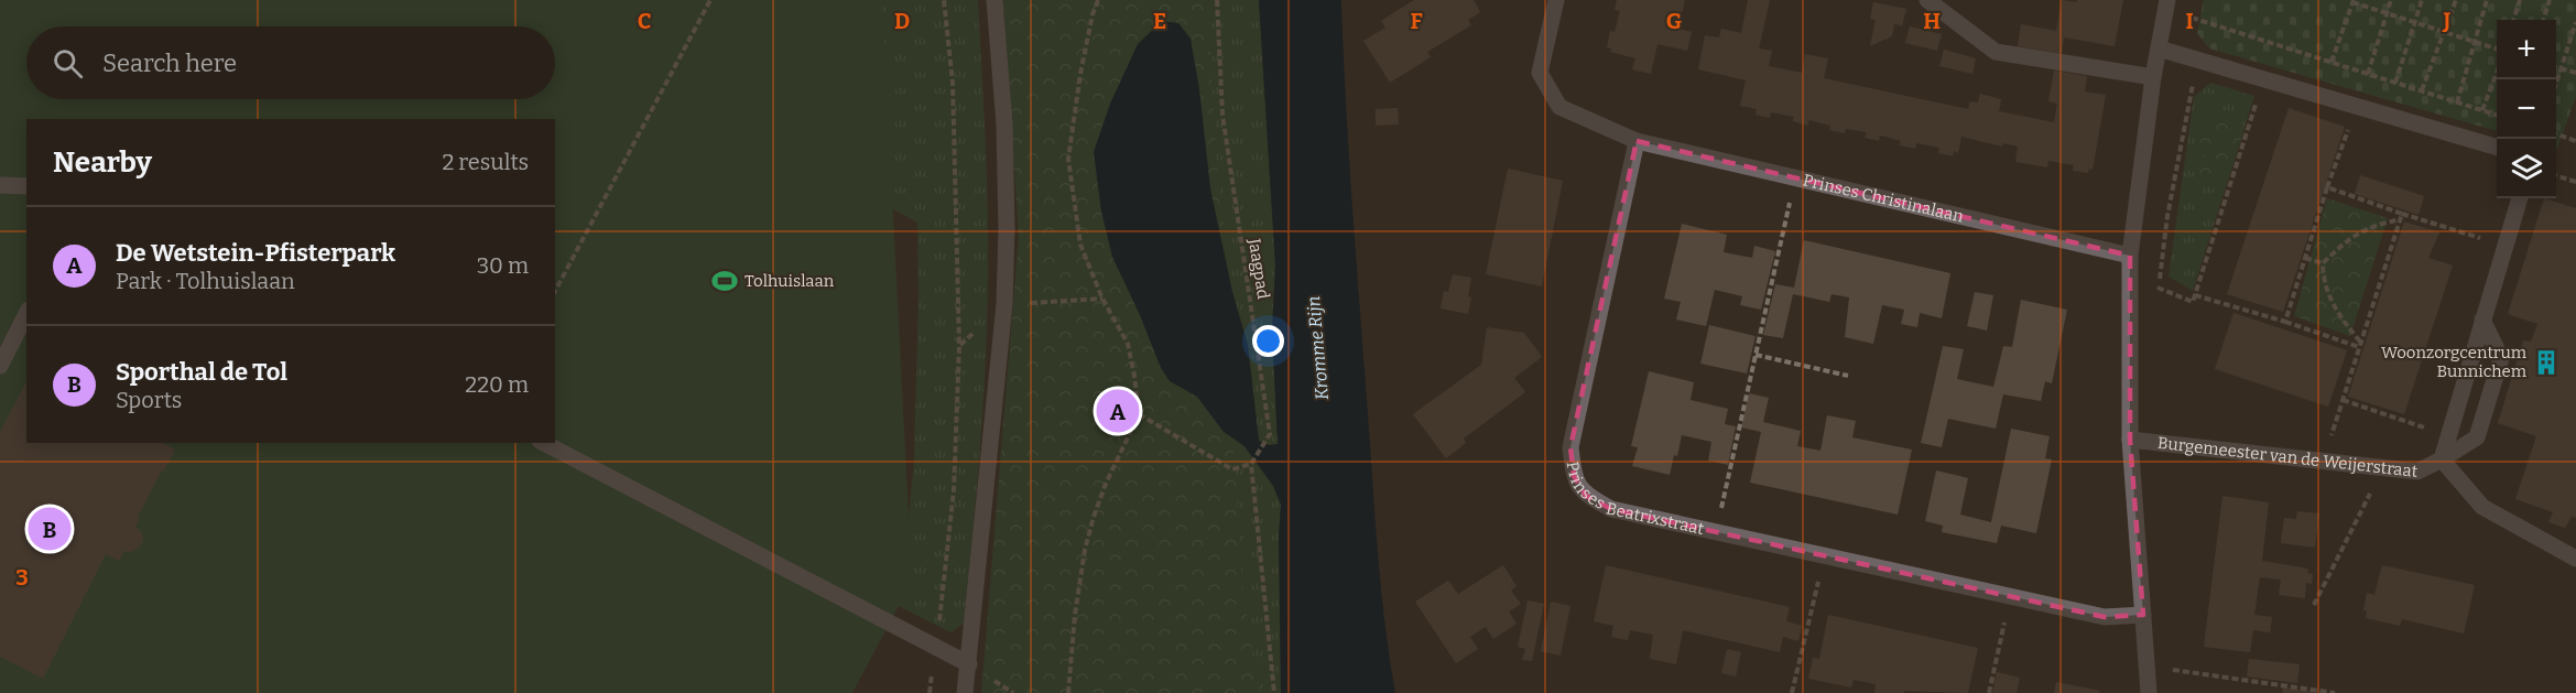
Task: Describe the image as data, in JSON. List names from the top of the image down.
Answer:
{
  "streets": {
    "street": ["Prinses Christinalaan", "Burgemeester van de Weijerstraat", "Prinses Beatrixstraat"],
    "path": ["Jaagpad"]
  },
  "crossings": [
    ["Prinses Christinalaan", "Burgemeester van de Weijerstraat"],
    ["Prinses Christinalaan", "Prinses Beatrixstraat"],
    ["Burgemeester van de Weijerstraat", "Prinses Beatrixstraat"]
  ],
  "water": ["Kromme Rijn"],
  "places": {
    "sports": ["Tolhuislaan"],
    "building": ["Woonzorgcentrum Bunnichem"]
  },
  "page": {
    "map_buttons": ["+", "−"],
    "search": "Search here",
    "heading": ["Nearby", "2 results"],
    "list": [
      {
        "mark": "A",
        "name": "De Wetstein-Pfisterpark",
        "note": "Park · Tolhuislaan",
        "value": "30 m"
      },
      {
        "mark": "B",
        "name": "Sporthal de Tol",
        "note": "Sports",
        "value": "220 m"
      }
    ],
    "pins": ["A", "B"]
  },
  "grid": {
    "columns": [
      "C",
      "D",
      "E",
      "F",
      "G",
      "H",
      "I",
      "J"
    ],
    "rows": ["3"]
  }
}
